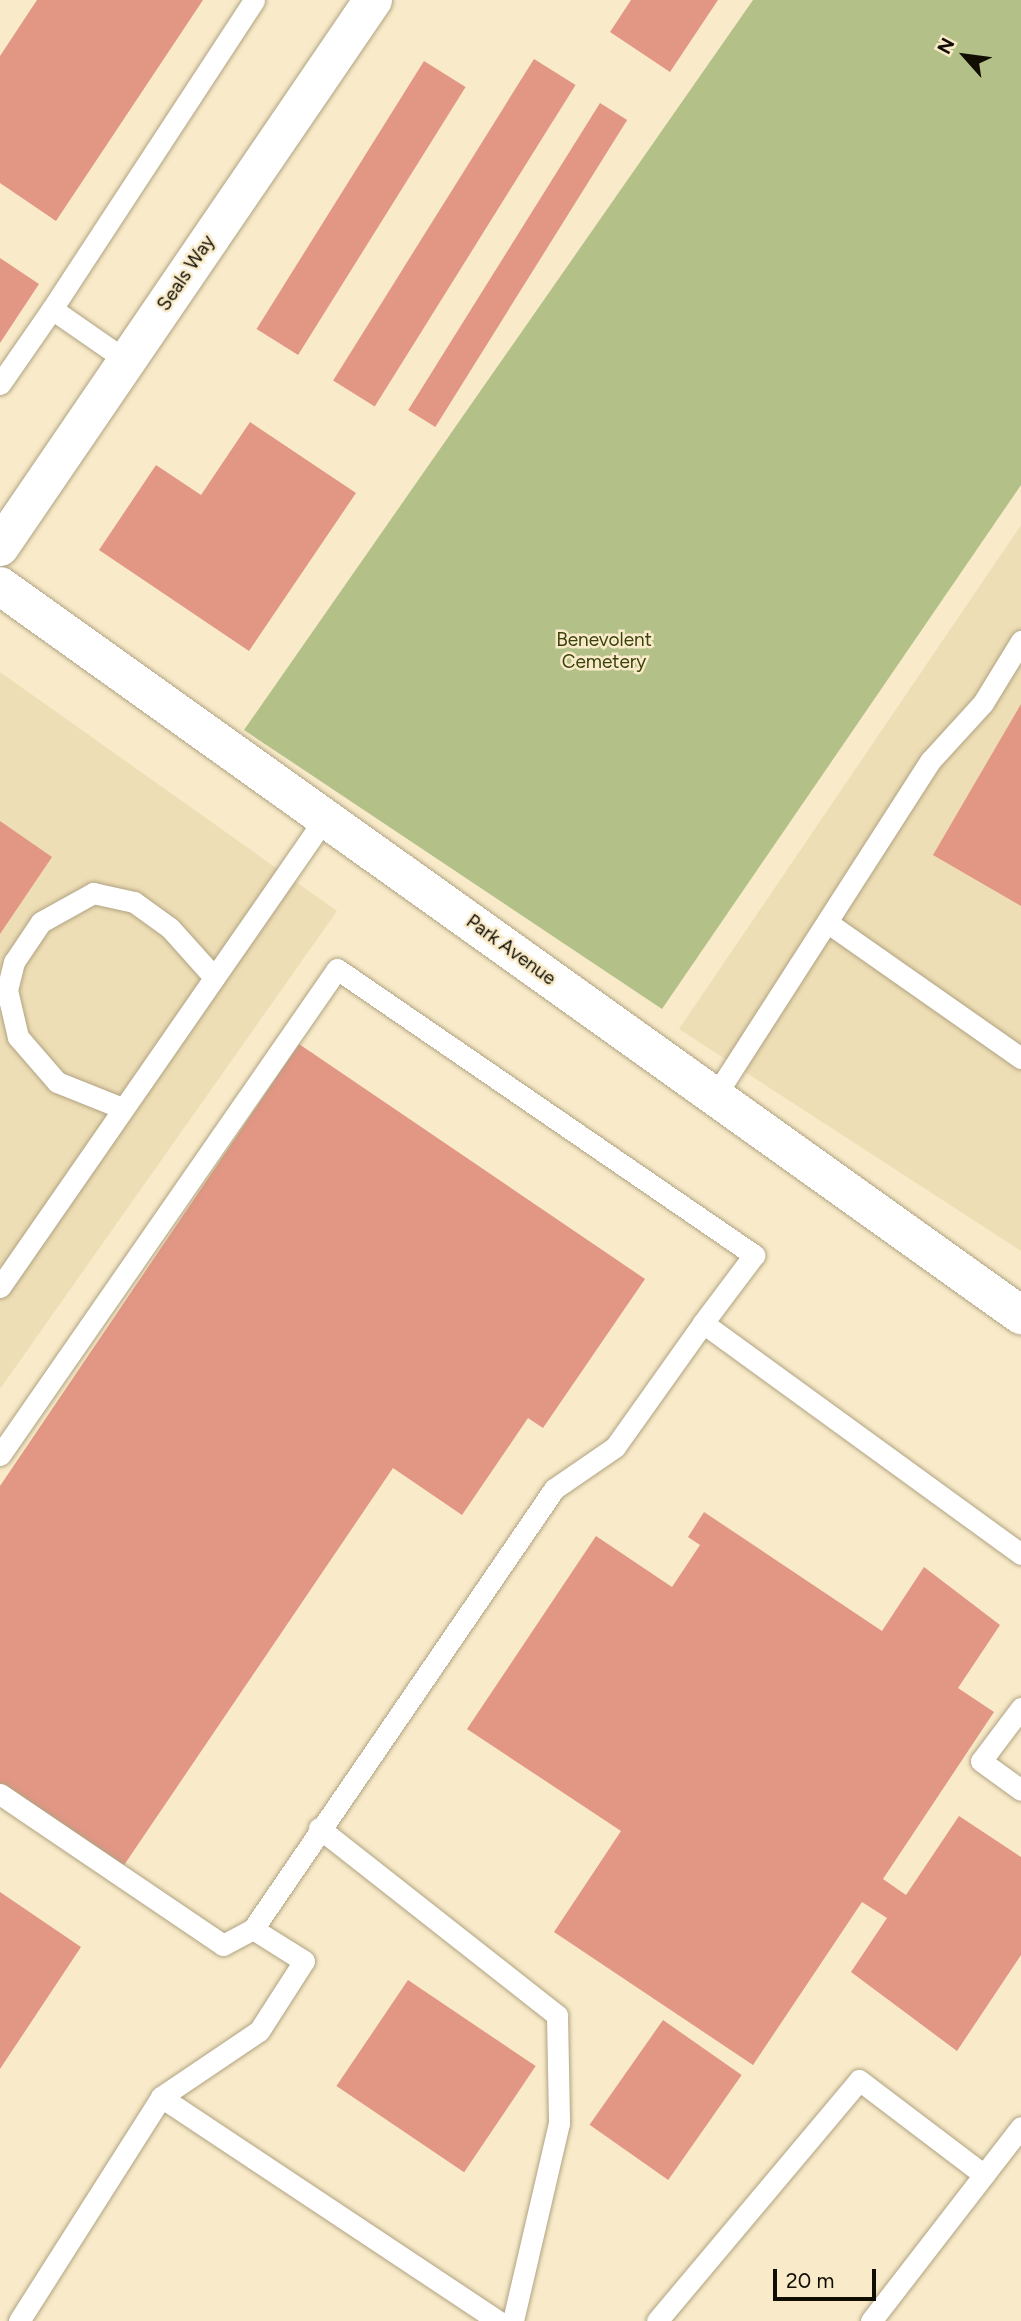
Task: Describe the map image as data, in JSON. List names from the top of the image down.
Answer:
{
  "streets": {
    "street": ["Seals Way", "Park Avenue"]
  },
  "parks": ["Benevolent Cemetery"],
  "scale_bar": "20 m",
  "north": "top left"
}
